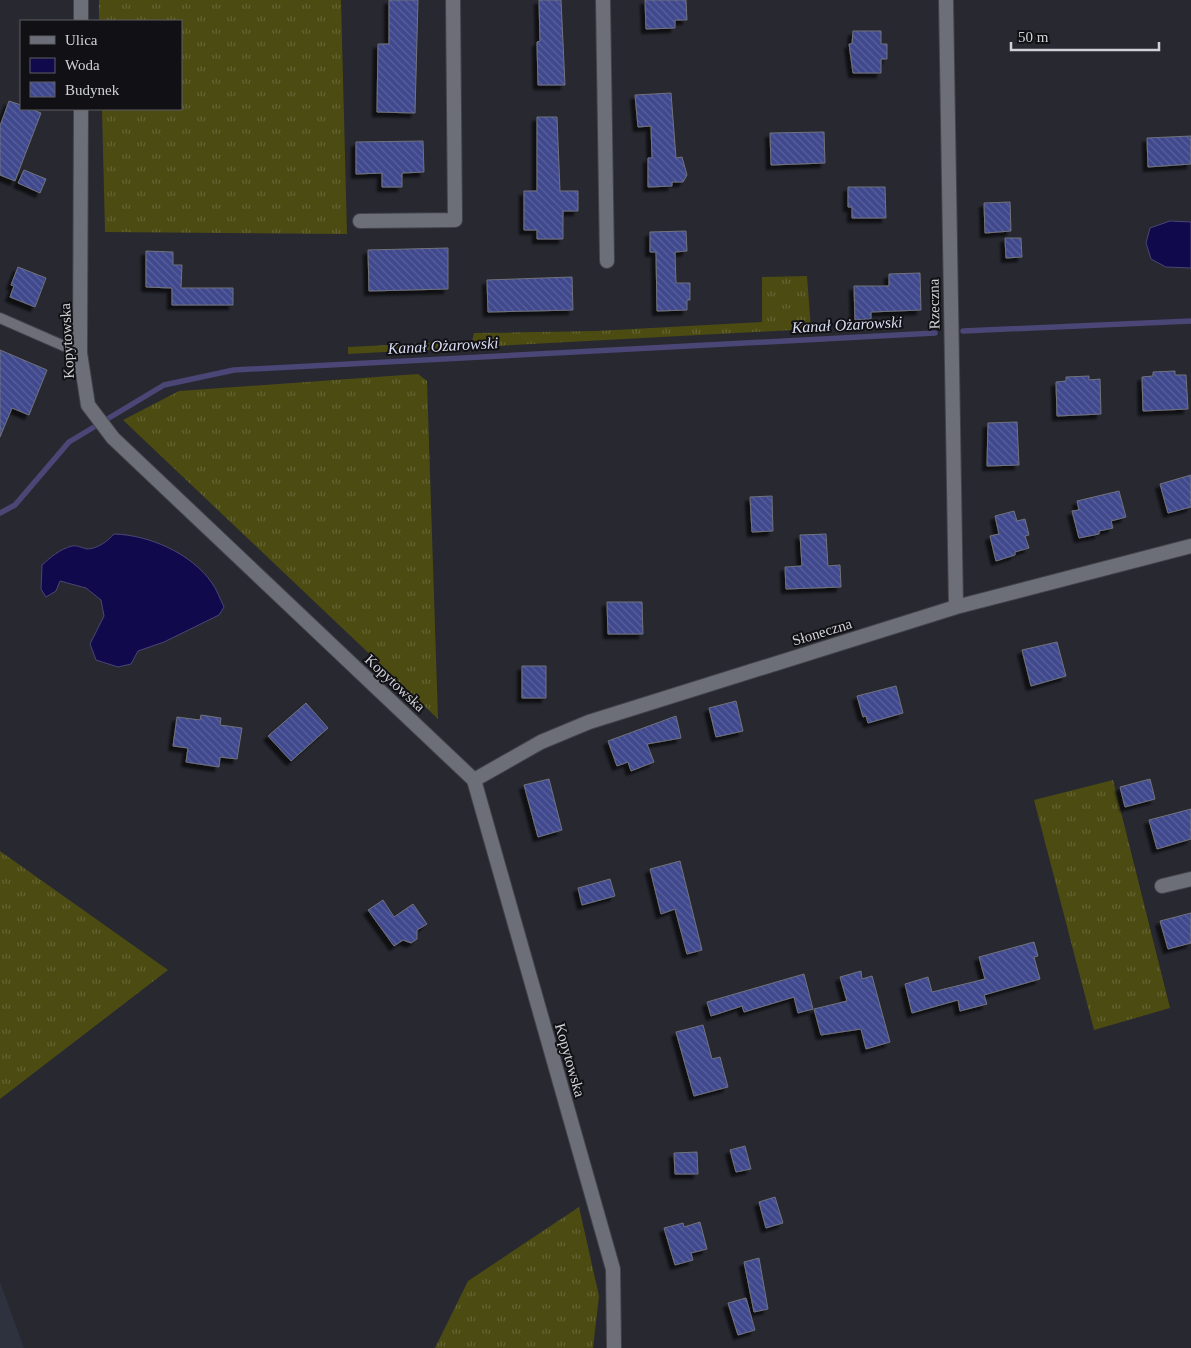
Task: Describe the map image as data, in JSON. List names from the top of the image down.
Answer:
{
  "streets": {
    "street": ["Rzeczna", "Kopytowska", "Słoneczna"]
  },
  "crossings": [
    ["Rzeczna", "Słoneczna"],
    ["Kopytowska", "Słoneczna"]
  ],
  "water": ["Kanał Ożarowski"],
  "legend": ["Ulica", "Woda", "Budynek"],
  "scale_bar": "50 m"
}
